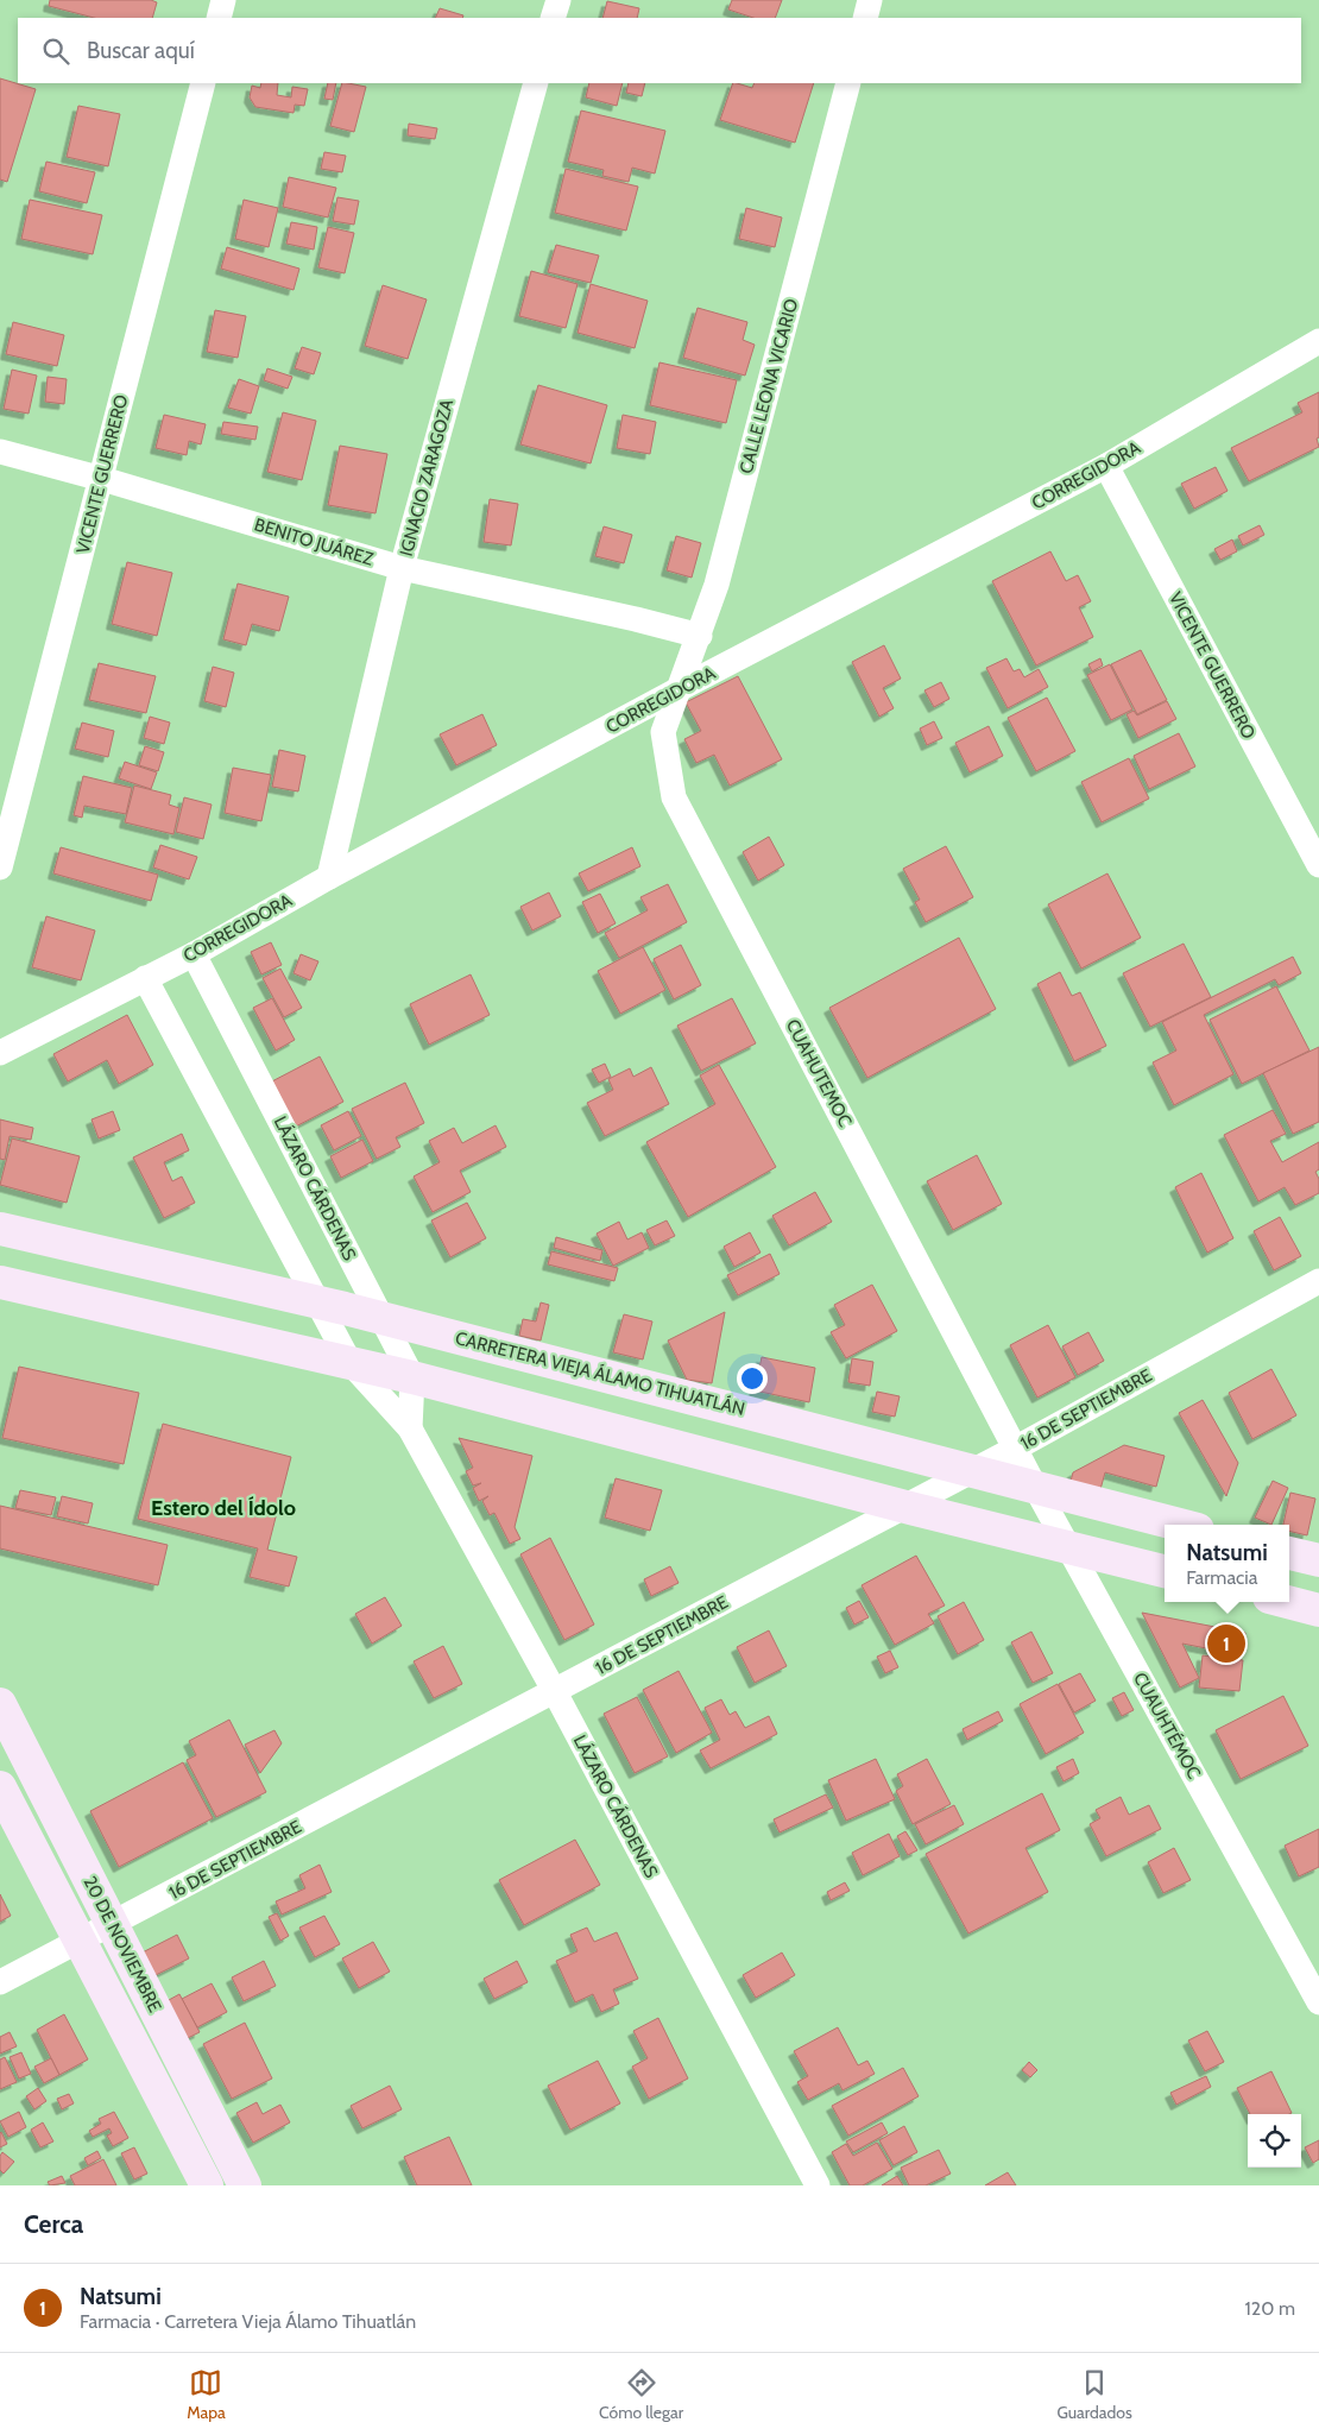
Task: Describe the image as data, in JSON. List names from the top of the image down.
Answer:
{
  "streets": {
    "main road": ["CARRETERA VIEJA ÁLAMO TIHUATLÁN", "20 DE NOVIEMBRE"],
    "street": [
      "CALLE LEONA VICARIO",
      "VICENTE GUERRERO",
      "CORREGIDORA",
      "IGNACIO ZARAGOZA",
      "BENITO JUÁREZ",
      "CUAHUTEMOC",
      "LÁZARO CÁRDENAS",
      "16 DE SEPTIEMBRE",
      "CUAUHTÉMOC"
    ]
  },
  "crossings": [
    ["CALLE LEONA VICARIO", "CORREGIDORA"],
    ["CALLE LEONA VICARIO", "BENITO JUÁREZ"],
    ["CALLE LEONA VICARIO", "CUAHUTEMOC"],
    ["VICENTE GUERRERO", "CORREGIDORA"],
    ["VICENTE GUERRERO", "BENITO JUÁREZ"],
    ["CORREGIDORA", "IGNACIO ZARAGOZA"],
    ["CORREGIDORA", "CUAHUTEMOC"],
    ["CORREGIDORA", "LÁZARO CÁRDENAS"],
    ["IGNACIO ZARAGOZA", "BENITO JUÁREZ"],
    ["CUAHUTEMOC", "16 DE SEPTIEMBRE"],
    ["CUAHUTEMOC", "CUAUHTÉMOC"],
    ["LÁZARO CÁRDENAS", "CARRETERA VIEJA ÁLAMO TIHUATLÁN"],
    ["LÁZARO CÁRDENAS", "16 DE SEPTIEMBRE"],
    ["CARRETERA VIEJA ÁLAMO TIHUATLÁN", "16 DE SEPTIEMBRE"],
    ["CARRETERA VIEJA ÁLAMO TIHUATLÁN", "CUAUHTÉMOC"],
    ["16 DE SEPTIEMBRE", "CUAUHTÉMOC"],
    ["16 DE SEPTIEMBRE", "20 DE NOVIEMBRE"]
  ],
  "districts": ["Estero del Ídolo"],
  "page": {
    "search": "Buscar aquí",
    "popup": ["Natsumi", "Farmacia"],
    "pins": "1",
    "heading": "Cerca",
    "list": [
      {
        "mark": "1",
        "name": "Natsumi",
        "note": "Farmacia · Carretera Vieja Álamo Tihuatlán",
        "value": "120 m"
      }
    ],
    "nav": ["Mapa", "Cómo llegar", "Guardados"]
  }
}
